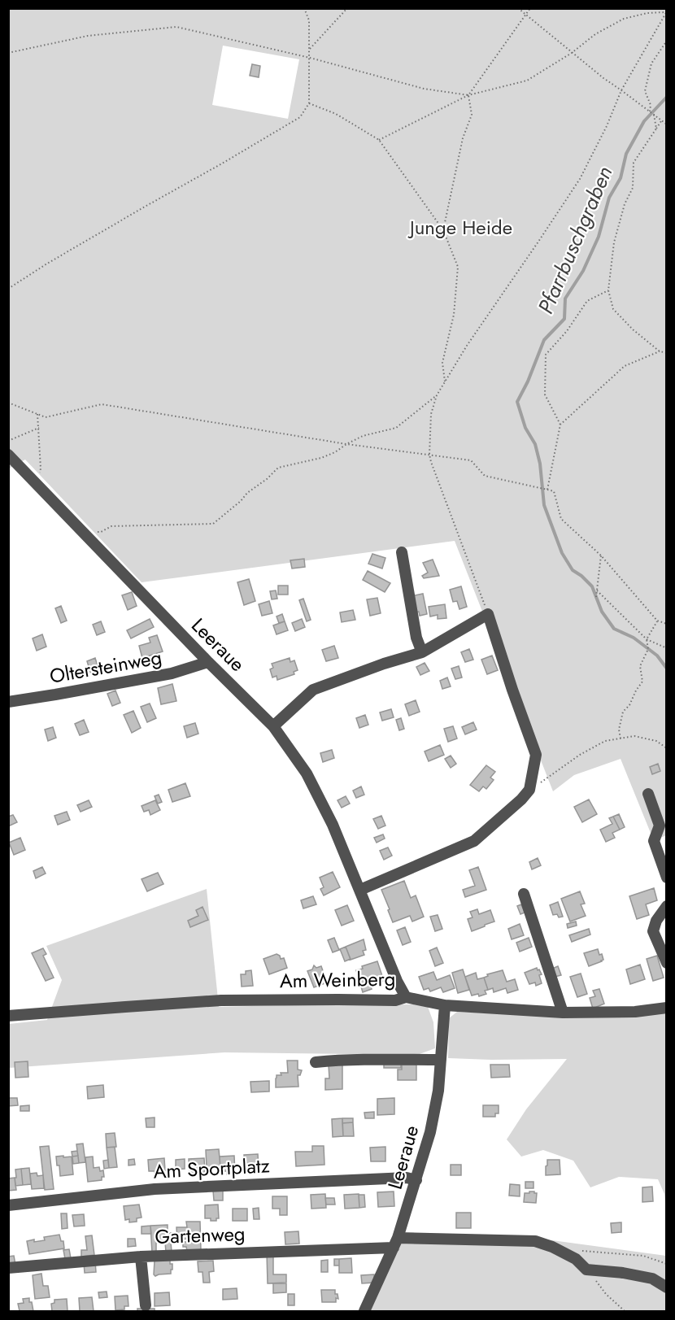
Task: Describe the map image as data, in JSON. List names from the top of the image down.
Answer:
{
  "streets": {
    "street": [
      "Leeraue",
      "Oltersteinweg",
      "Am Weinberg",
      "Am Sportplatz",
      "Gartenweg"
    ]
  },
  "crossings": [
    ["Leeraue", "Oltersteinweg"],
    ["Leeraue", "Am Weinberg"],
    ["Leeraue", "Am Sportplatz"],
    ["Leeraue", "Gartenweg"]
  ],
  "water": ["Pfarrbuschgraben"],
  "parks": ["Junge Heide"]
}
